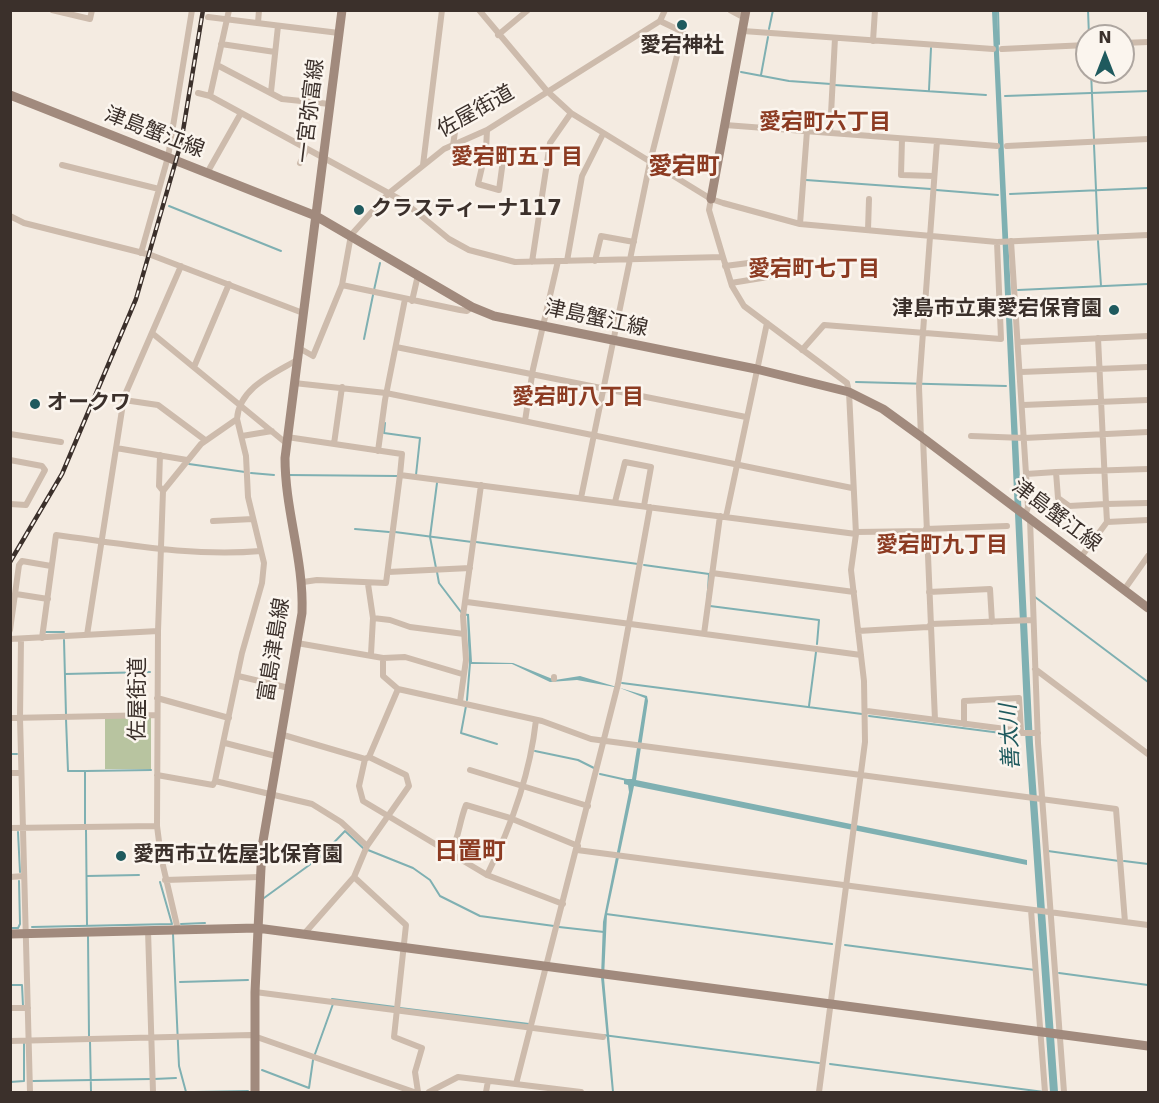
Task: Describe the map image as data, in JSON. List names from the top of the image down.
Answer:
{
  "streets": {
    "main road": ["一宮弥富線", "津島蟹江線", "富島津島線"],
    "street": ["佐屋街道"]
  },
  "crossings": [
    ["一宮弥富線", "津島蟹江線"],
    ["一宮弥富線", "富島津島線"],
    ["佐屋街道", "津島蟹江線"],
    ["津島蟹江線", "富島津島線"]
  ],
  "districts": [
    "愛宕町六丁目",
    "愛宕町五丁目",
    "愛宕町",
    "愛宕町七丁目",
    "愛宕町八丁目",
    "愛宕町九丁目",
    "日置町"
  ],
  "water": ["善太川"],
  "places": [
    "愛宕神社",
    "クラスティーナ117",
    "津島市立東愛宕保育園",
    "オークワ",
    "愛西市立佐屋北保育園"
  ],
  "north": "top"
}
